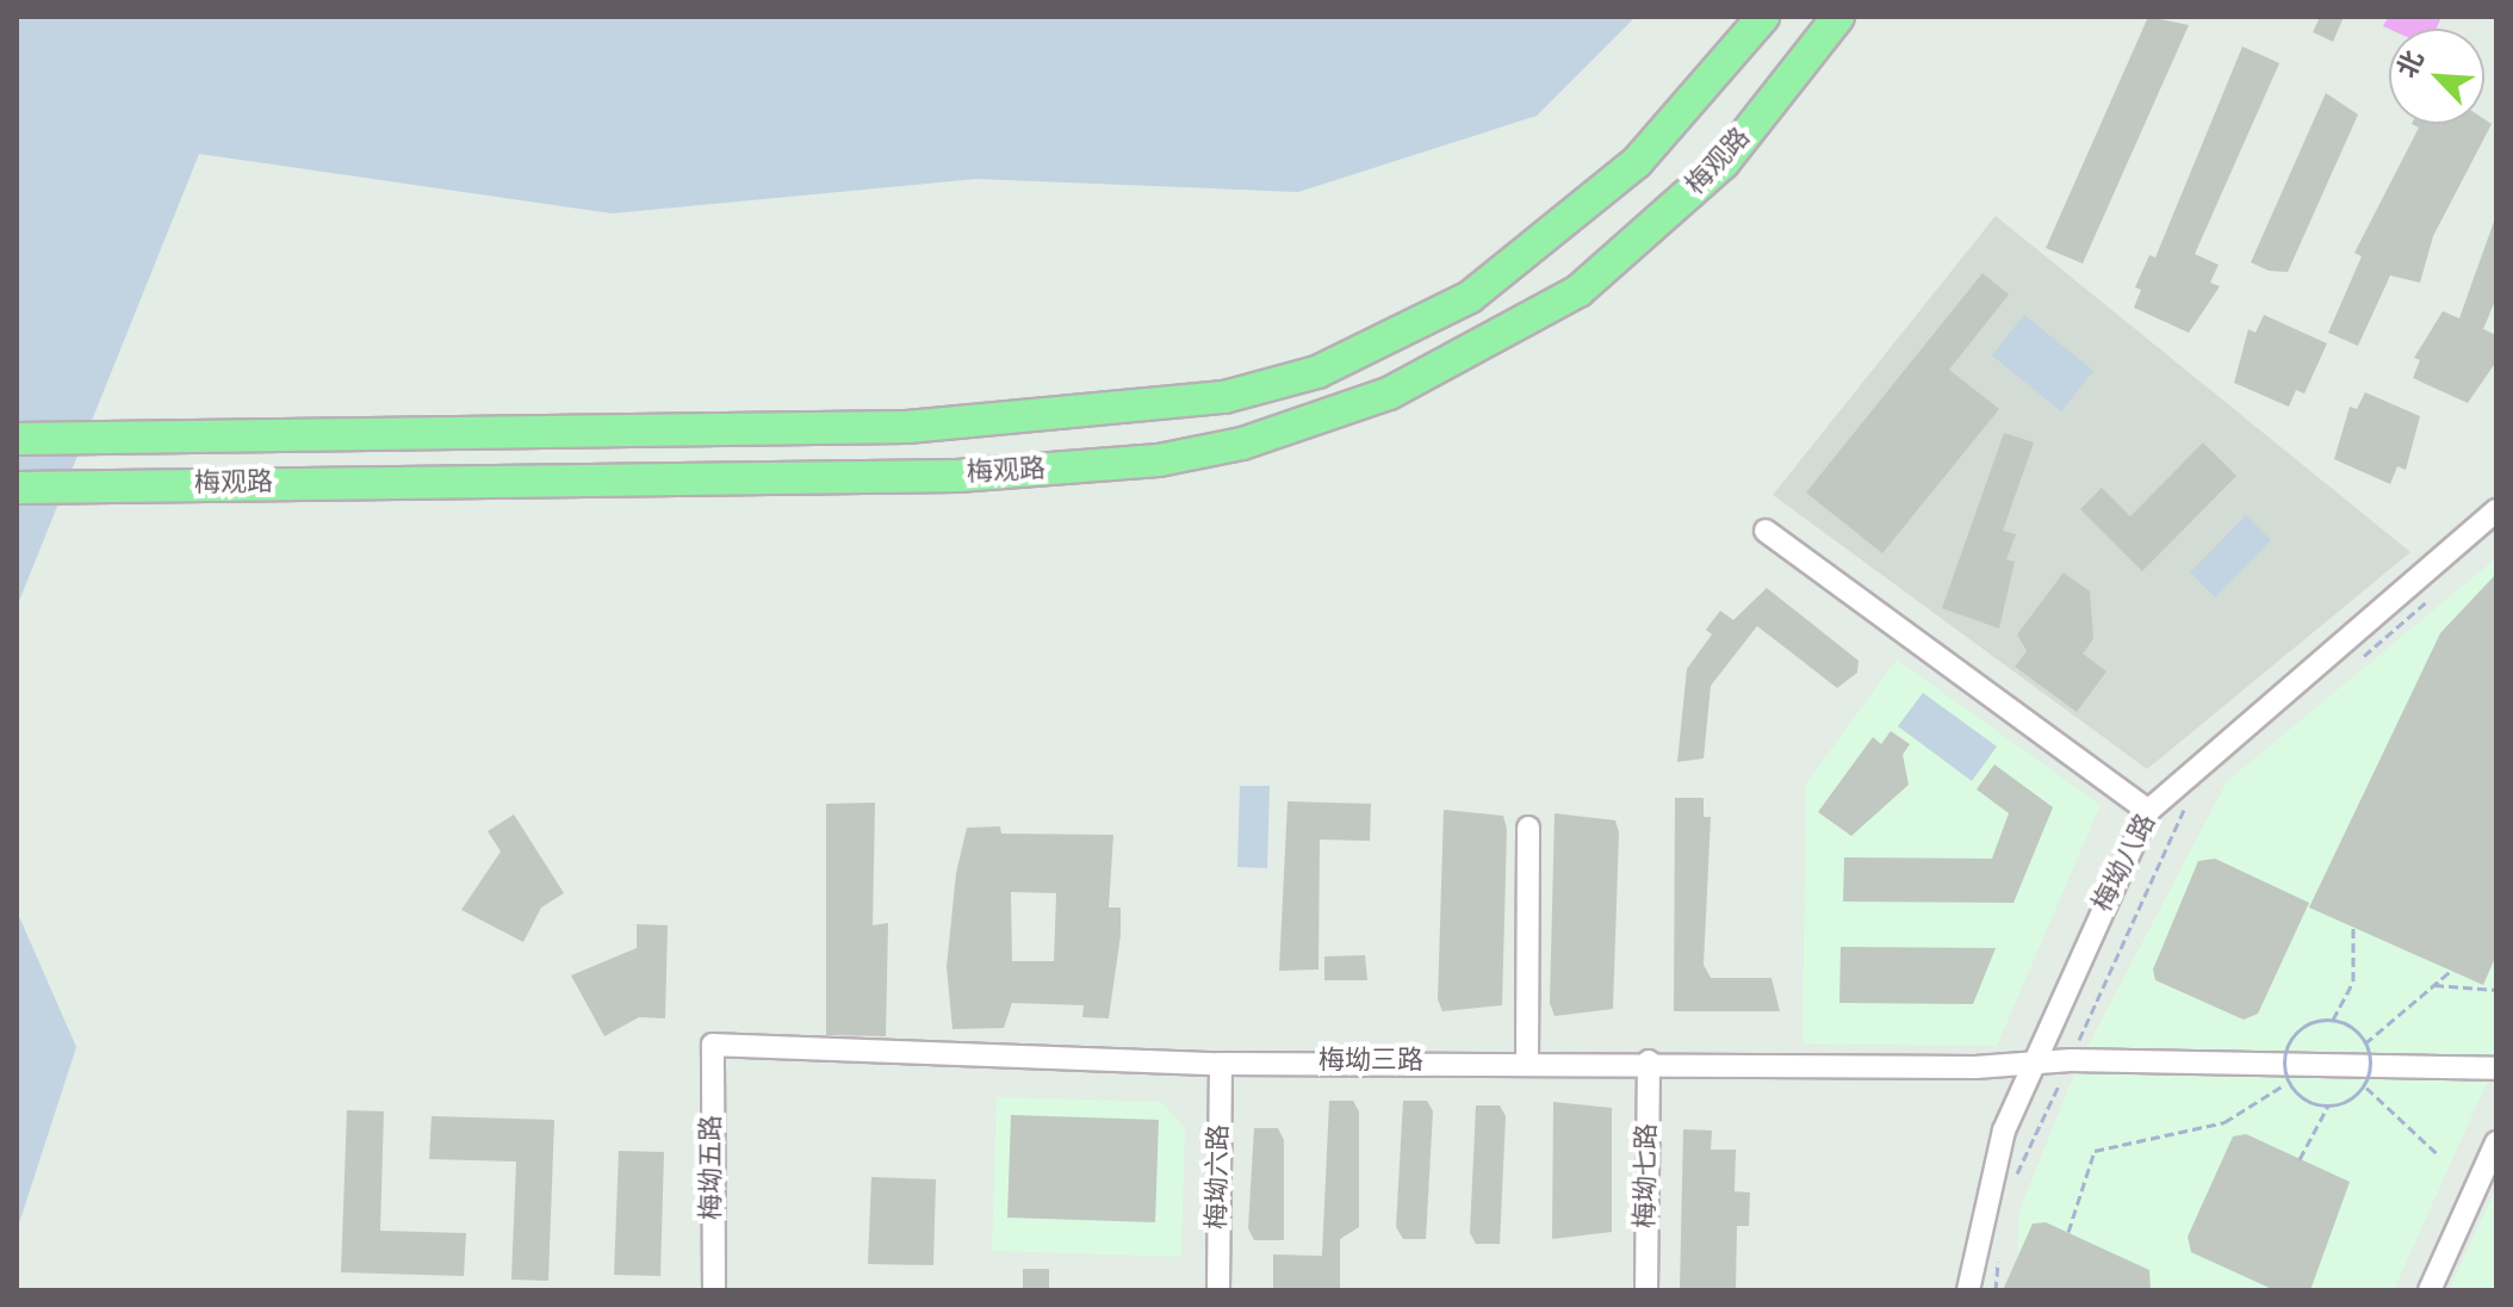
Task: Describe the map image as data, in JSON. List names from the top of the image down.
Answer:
{
  "streets": {
    "highway": ["梅观路"],
    "street": [
      "梅坳八路",
      "梅坳三路",
      "梅坳五路",
      "梅坳七路",
      "梅坳六路"
    ]
  },
  "crossings": [
    ["梅坳八路", "梅坳三路"],
    ["梅坳三路", "梅坳五路"],
    ["梅坳三路", "梅坳七路"],
    ["梅坳三路", "梅坳六路"]
  ],
  "north": "top left"
}
